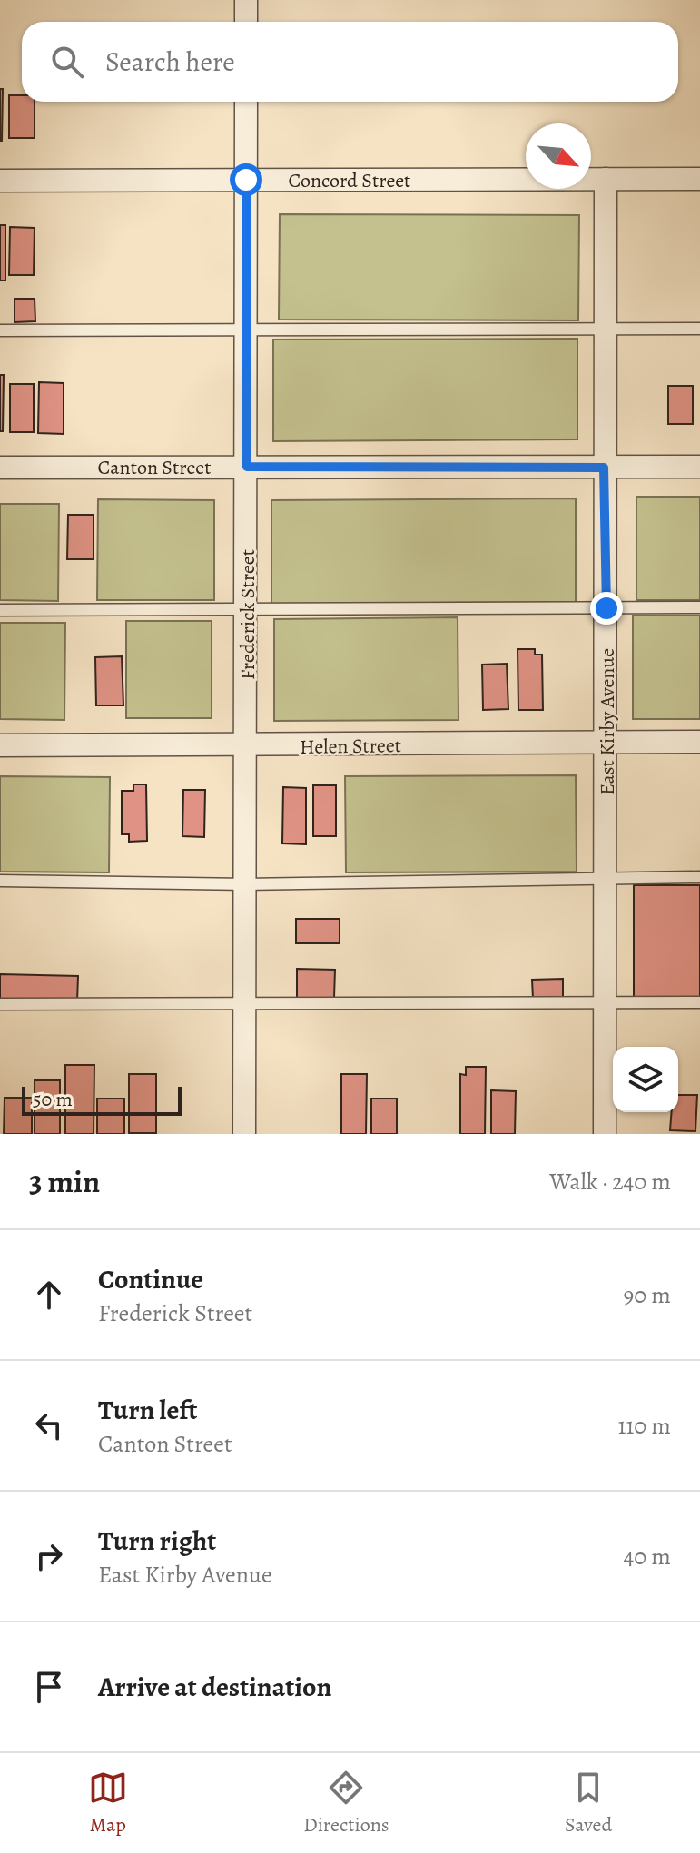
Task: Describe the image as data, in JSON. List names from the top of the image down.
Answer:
{
  "streets": {
    "street": [
      "Concord Street",
      "Canton Street",
      "Frederick Street",
      "East Kirby Avenue",
      "Helen Street"
    ]
  },
  "crossings": [
    ["Concord Street", "Frederick Street"],
    ["Concord Street", "East Kirby Avenue"],
    ["Canton Street", "Frederick Street"],
    ["Canton Street", "East Kirby Avenue"],
    ["Frederick Street", "Helen Street"],
    ["East Kirby Avenue", "Helen Street"]
  ],
  "scale_bar": "50 m",
  "north": "bottom right",
  "page": {
    "search": "Search here",
    "scale": "50 m",
    "heading": ["3 min", "Walk · 240 m"],
    "list": [
      ["Continue", "Frederick Street", "90 m"],
      ["Turn left", "Canton Street", "110 m"],
      ["Turn right", "East Kirby Avenue", "40 m"],
      "Arrive at destination"
    ],
    "nav": ["Map", "Directions", "Saved"]
  }
}
